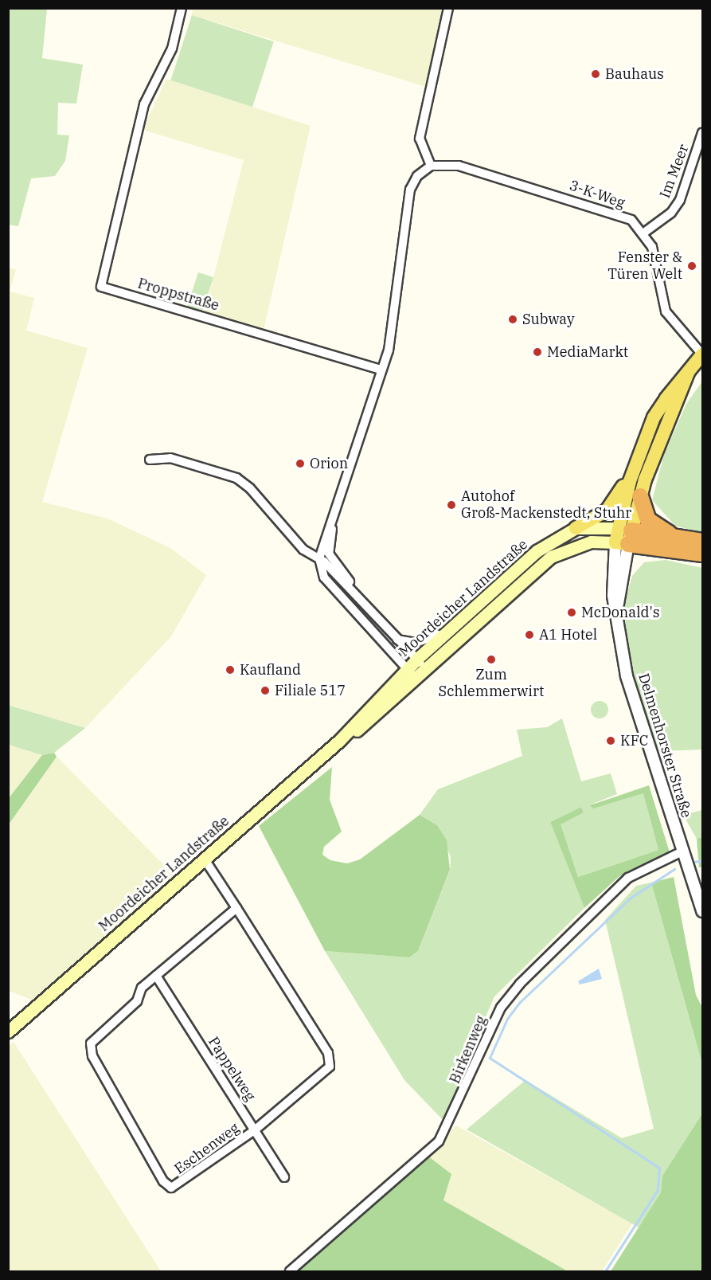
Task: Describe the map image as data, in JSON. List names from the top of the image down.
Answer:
{
  "streets": {
    "main road": ["Moordeicher Landstraße", "Delmenhorster Straße"],
    "street": [
      "Im Meer",
      "3-K-Weg",
      "Proppstraße",
      "Birkenweg",
      "Pappelweg",
      "Eschenweg"
    ]
  },
  "crossings": [
    ["Im Meer", "3-K-Weg"],
    ["3-K-Weg", "Delmenhorster Straße"],
    ["Moordeicher Landstraße", "Delmenhorster Straße"],
    ["Moordeicher Landstraße", "Eschenweg"],
    ["Delmenhorster Straße", "Birkenweg"],
    ["Pappelweg", "Eschenweg"]
  ],
  "places": [
    "Bauhaus",
    "Fenster & Türen Welt",
    "Subway",
    "MediaMarkt",
    "Orion",
    "Autohof Groß-Mackenstedt, Stuhr",
    "McDonald's",
    "A1 Hotel",
    "Zum Schlemmerwirt",
    "Kaufland",
    "Filiale 517",
    "KFC"
  ]
}
